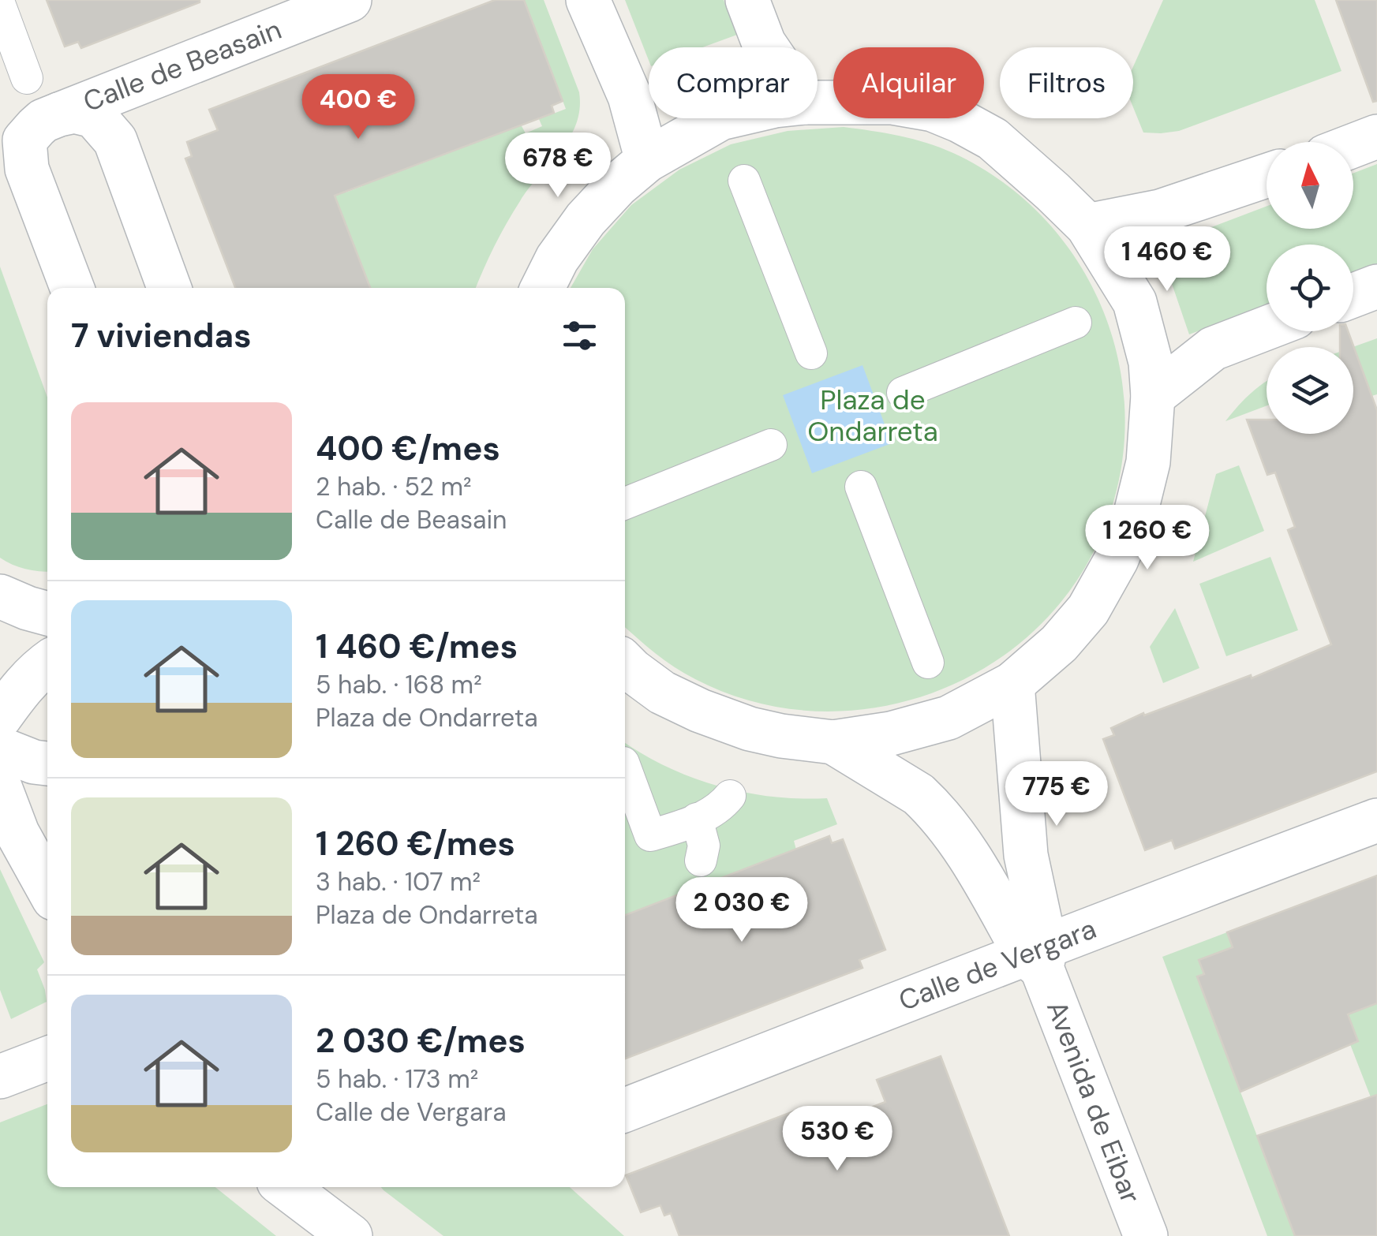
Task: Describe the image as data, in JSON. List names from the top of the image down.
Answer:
{
  "streets": {
    "street": ["Calle de Beasain", "Calle de Vergara", "Avenida de Eibar"]
  },
  "crossings": [
    ["Calle de Vergara", "Avenida de Eibar"]
  ],
  "parks": ["Plaza de Ondarreta"],
  "north": "top",
  "page": {
    "chip": ["Comprar", "Alquilar", "Filtros"],
    "price": [
      "400 €",
      "678 €",
      "1 460 €",
      "1 260 €",
      "775 €",
      "2 030 €",
      "530 €"
    ],
    "heading": "7 viviendas",
    "list": [
      {
        "name": "400 €/mes",
        "note": "2 hab. · 52 m² · Calle de Beasain"
      },
      {
        "name": "1 460 €/mes",
        "note": "5 hab. · 168 m² · Plaza de Ondarreta"
      },
      {
        "name": "1 260 €/mes",
        "note": "3 hab. · 107 m² · Plaza de Ondarreta"
      },
      {
        "name": "2 030 €/mes",
        "note": "5 hab. · 173 m² · Calle de Vergara"
      }
    ]
  }
}
